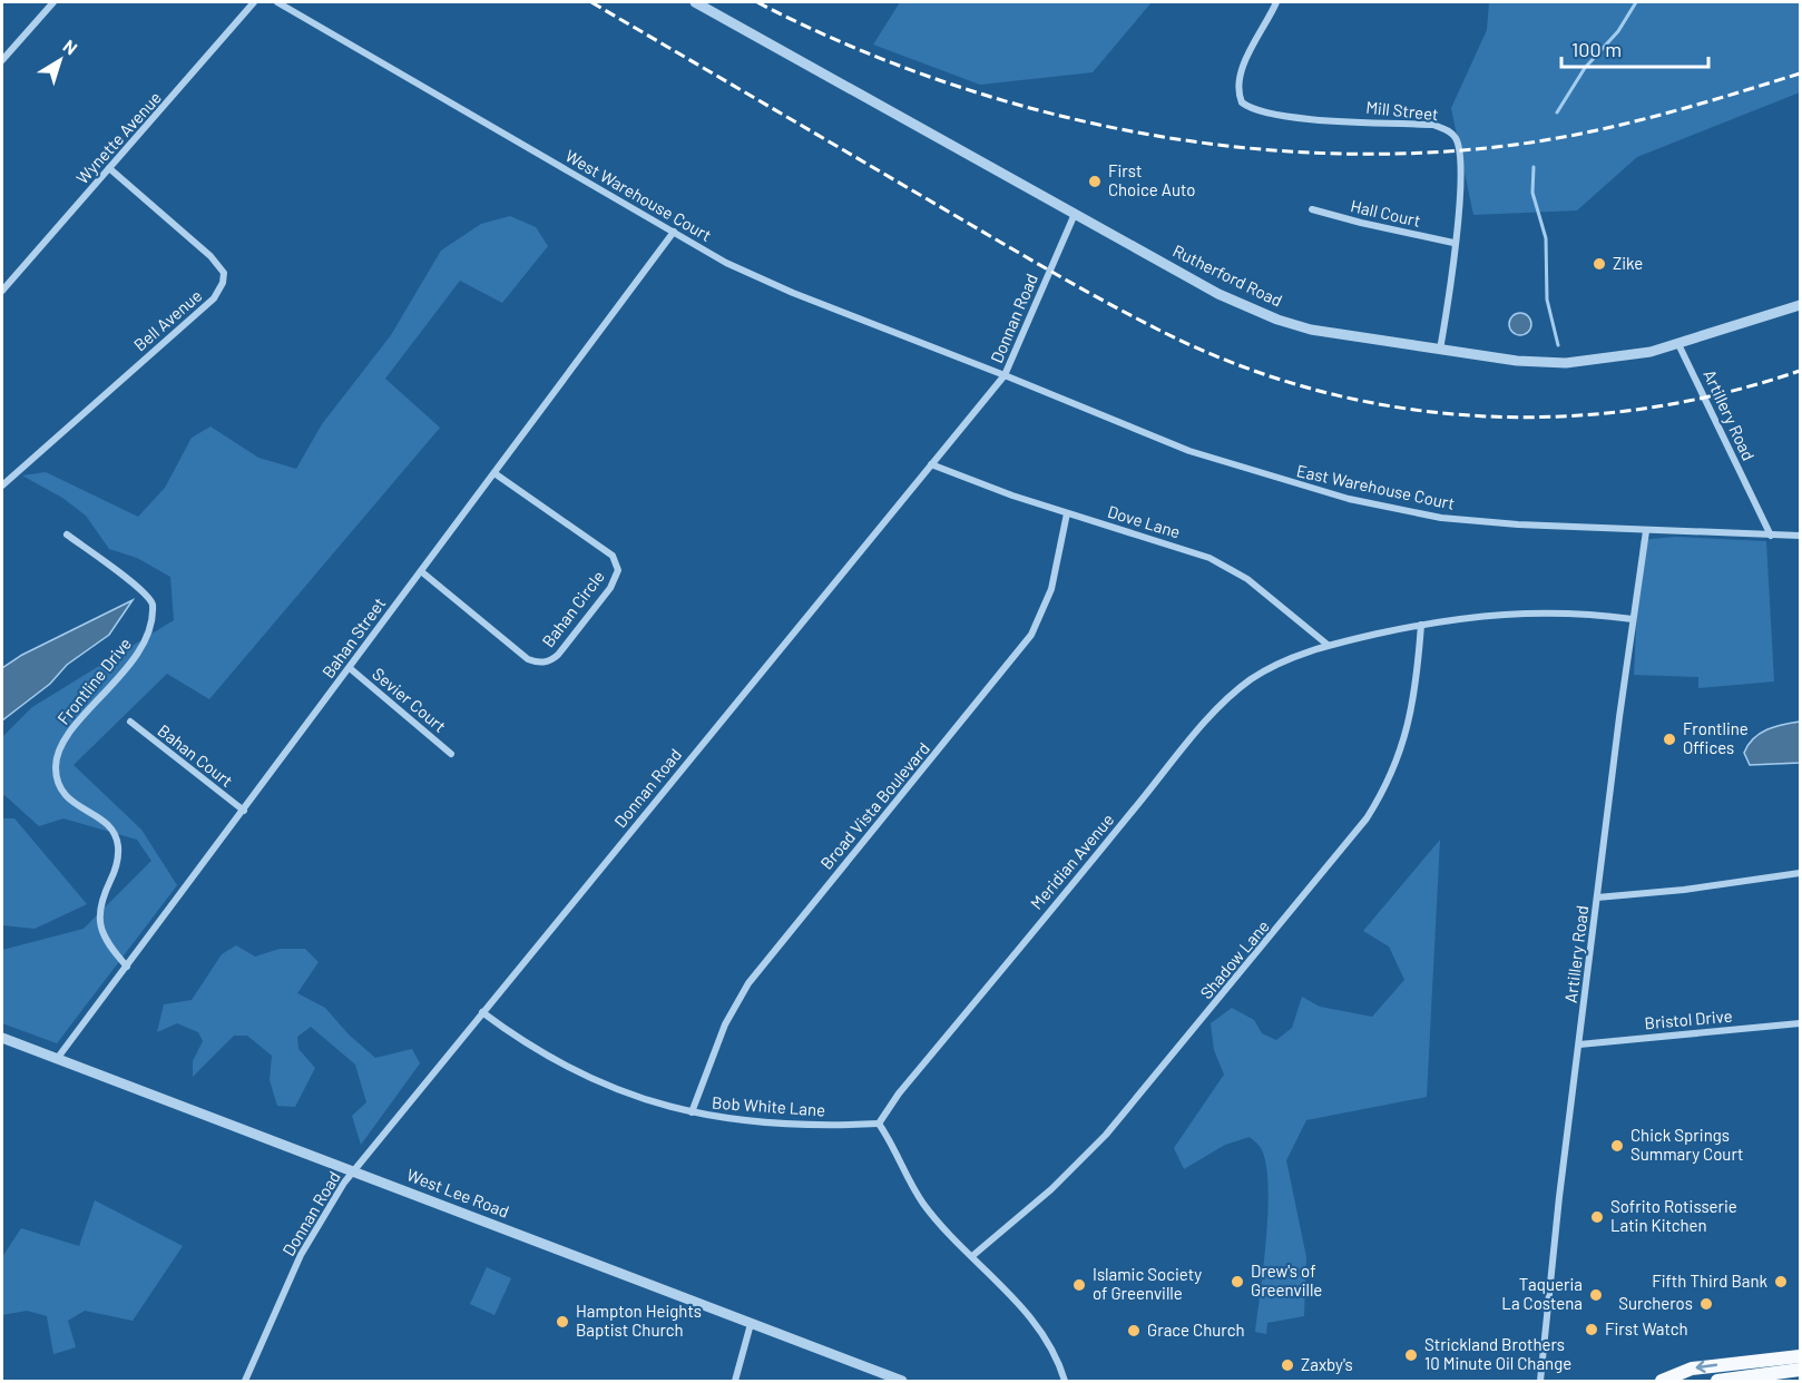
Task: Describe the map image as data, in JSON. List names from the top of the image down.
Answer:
{
  "streets": {
    "street": [
      "Mill Street",
      "Wynette Avenue",
      "West Warehouse Court",
      "Hall Court",
      "Rutherford Road",
      "Donnan Road",
      "Bell Avenue",
      "Artillery Road",
      "East Warehouse Court",
      "Dove Lane",
      "Bahan Circle",
      "Bahan Street",
      "Frontline Drive",
      "Sevier Court",
      "Bahan Court",
      "Broad Vista Boulevard",
      "Meridian Avenue",
      "Shadow Lane",
      "Bristol Drive",
      "Bob White Lane",
      "West Lee Road"
    ]
  },
  "crossings": [
    ["Mill Street", "Hall Court"],
    ["Mill Street", "Rutherford Road"],
    ["Wynette Avenue", "Bell Avenue"],
    ["West Warehouse Court", "Donnan Road"],
    ["West Warehouse Court", "East Warehouse Court"],
    ["West Warehouse Court", "Bahan Street"],
    ["Rutherford Road", "Donnan Road"],
    ["Rutherford Road", "Artillery Road"],
    ["Donnan Road", "East Warehouse Court"],
    ["Donnan Road", "Dove Lane"],
    ["Donnan Road", "Bob White Lane"],
    ["Donnan Road", "West Lee Road"],
    ["Artillery Road", "East Warehouse Court"],
    ["Artillery Road", "Meridian Avenue"],
    ["Artillery Road", "Bristol Drive"],
    ["Dove Lane", "Broad Vista Boulevard"],
    ["Dove Lane", "Meridian Avenue"],
    ["Bahan Circle", "Bahan Street"],
    ["Bahan Street", "Frontline Drive"],
    ["Bahan Street", "Sevier Court"],
    ["Bahan Street", "Bahan Court"],
    ["Bahan Street", "West Lee Road"],
    ["Broad Vista Boulevard", "Bob White Lane"],
    ["Meridian Avenue", "Shadow Lane"],
    ["Meridian Avenue", "Bob White Lane"]
  ],
  "places": [
    "First Choice Auto",
    "Zike",
    "Frontline Offices",
    "Chick Springs Summary Court",
    "Sofrito Rotisserie Latin Kitchen",
    "Drew's of Greenville",
    "Fifth Third Bank",
    "Islamic Society of Greenville",
    "Taqueria La Costena",
    "Surcheros",
    "Hampton Heights Baptist Church",
    "First Watch",
    "Grace Church",
    "Strickland Brothers 10 Minute Oil Change",
    "Zaxby's"
  ],
  "scale_bar": "100 m",
  "north": "top right"
}
